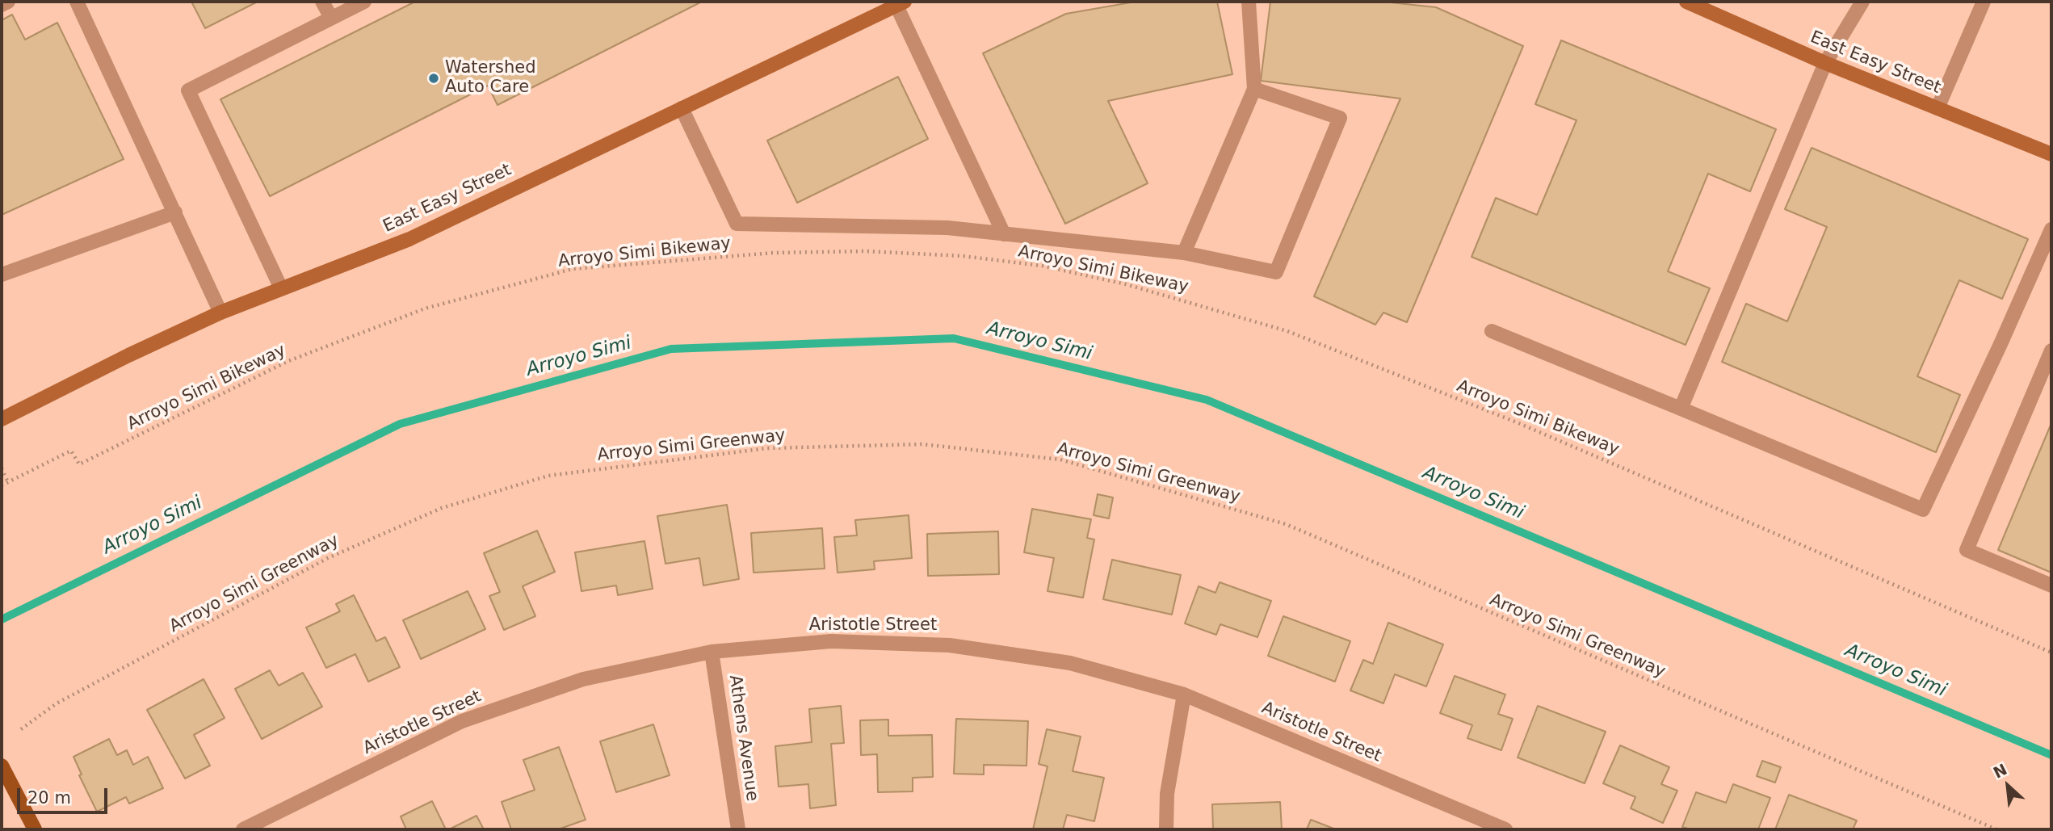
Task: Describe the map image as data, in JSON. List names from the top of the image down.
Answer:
{
  "streets": {
    "street": ["East Easy Street", "Aristotle Street", "Athens Avenue"],
    "path": ["Arroyo Simi Bikeway", "Arroyo Simi Greenway"]
  },
  "crossings": [
    ["Aristotle Street", "Athens Avenue"]
  ],
  "water": ["Arroyo Simi"],
  "places": ["Watershed Auto Care"],
  "scale_bar": "20 m",
  "north": "top left"
}
